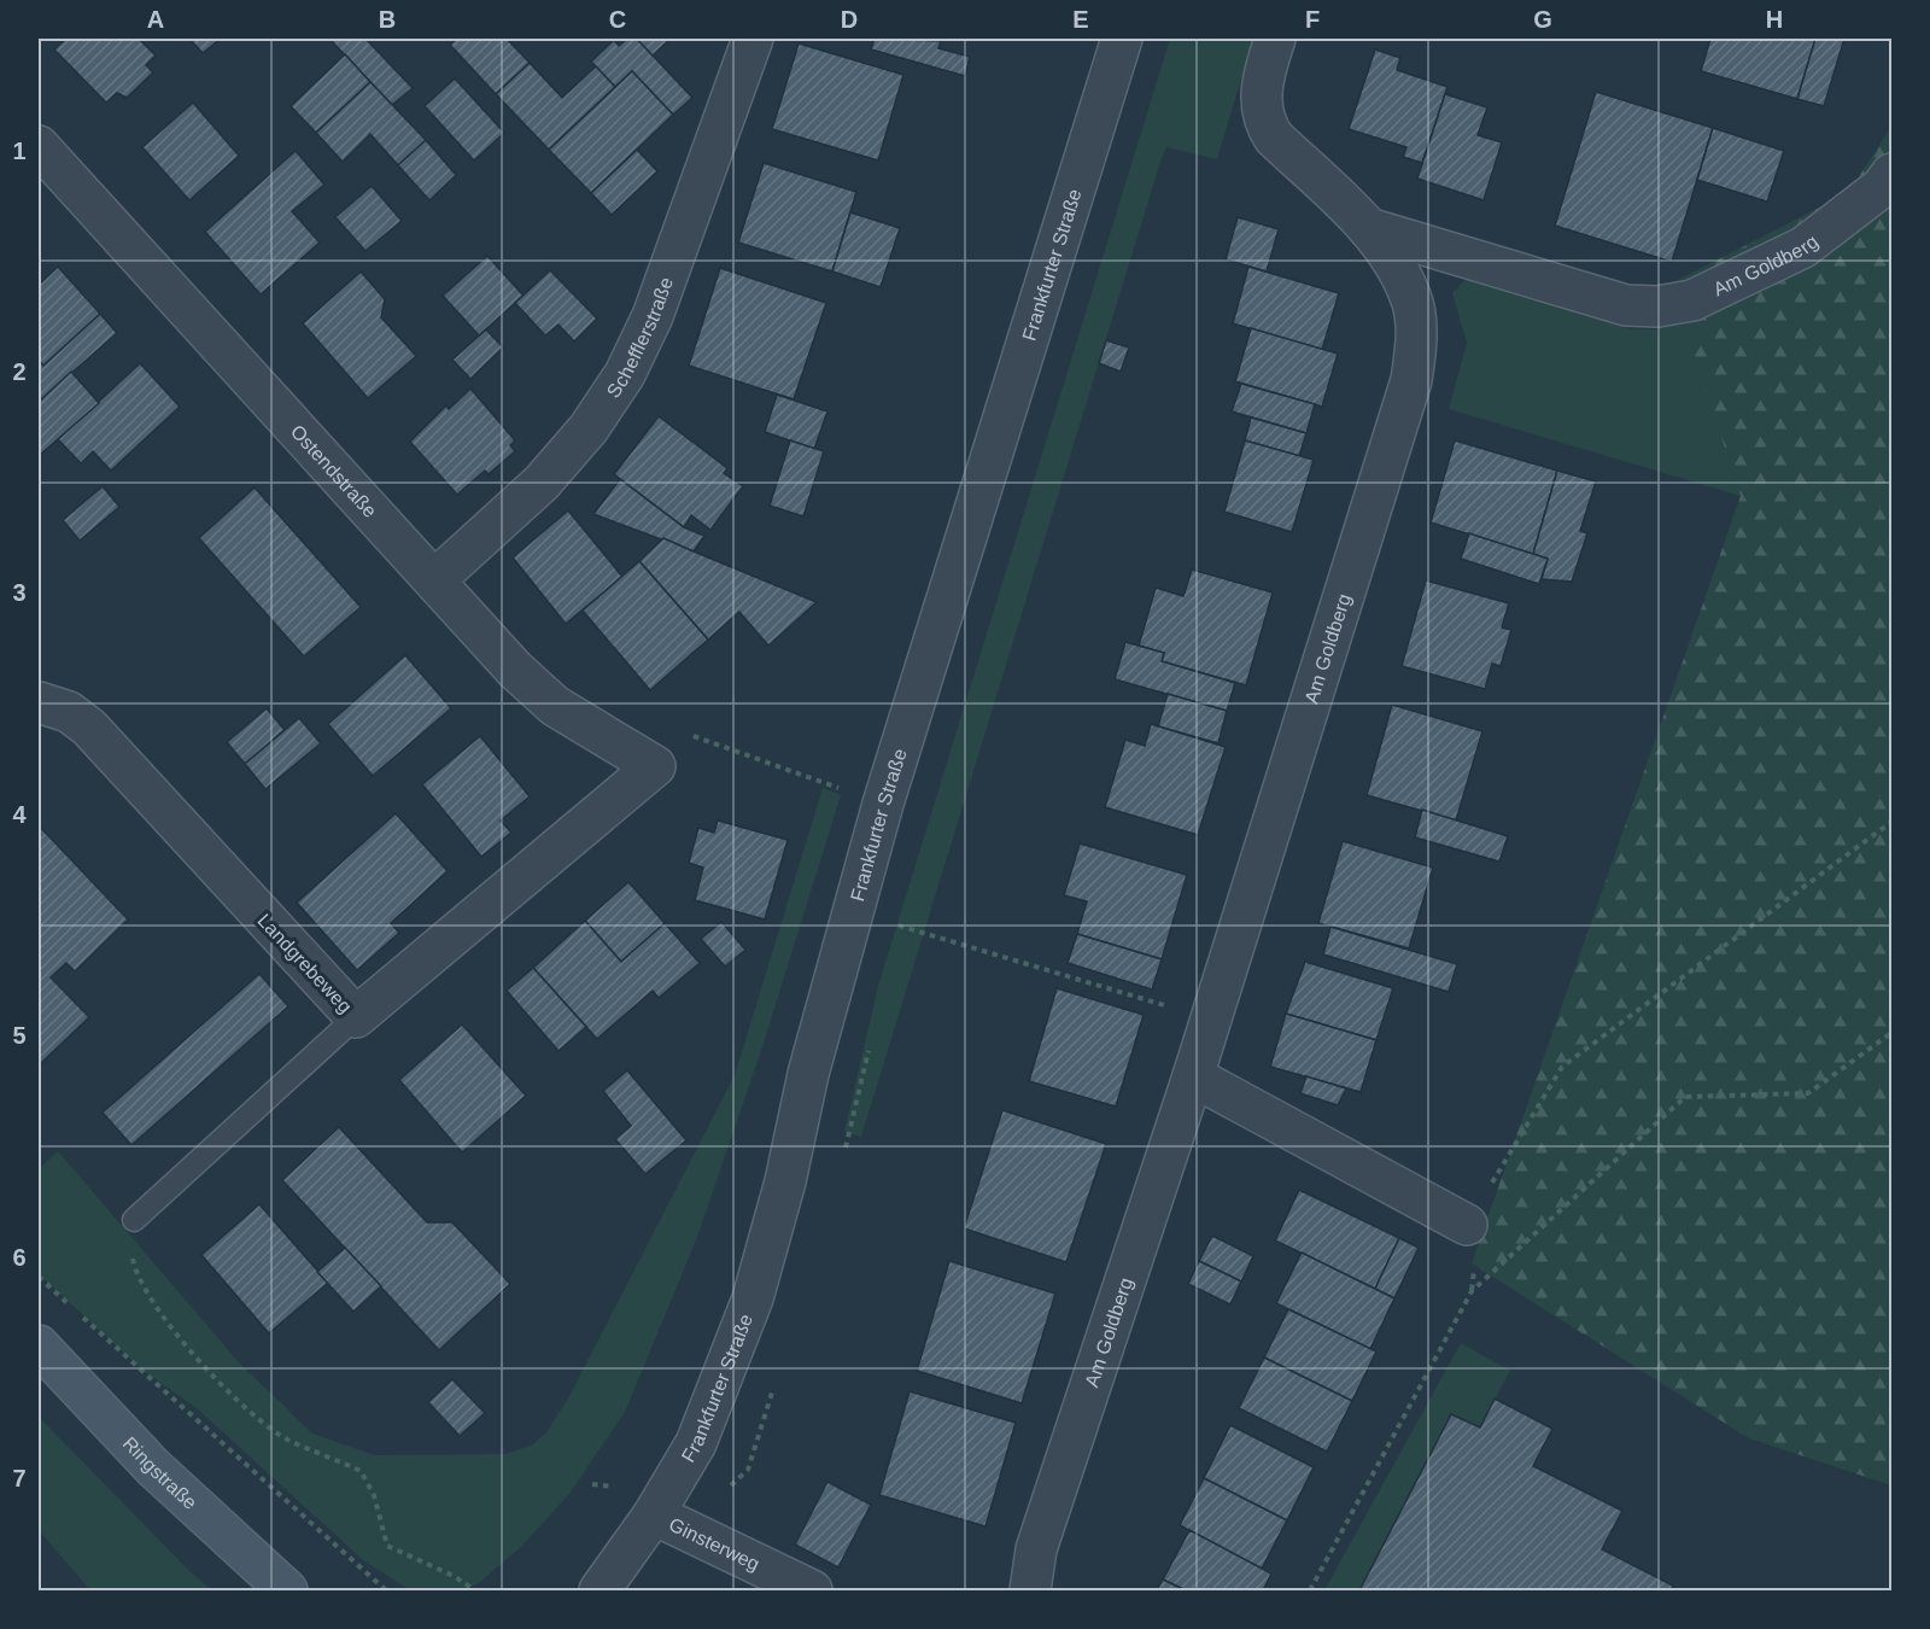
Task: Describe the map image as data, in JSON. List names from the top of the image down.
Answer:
{
  "streets": {
    "main road": ["Ringstraße"],
    "street": [
      "Am Goldberg",
      "Frankfurter Straße",
      "Schefflerstraße",
      "Ostendstraße",
      "Landgrebeweg",
      "Ginsterweg"
    ]
  },
  "crossings": [
    ["Frankfurter Straße", "Ginsterweg"],
    ["Schefflerstraße", "Ostendstraße"],
    ["Ostendstraße", "Landgrebeweg"]
  ],
  "grid": {
    "columns": [
      "A",
      "B",
      "C",
      "D",
      "E",
      "F",
      "G",
      "H"
    ],
    "rows": [
      "1",
      "2",
      "3",
      "4",
      "5",
      "6",
      "7"
    ]
  }
}
